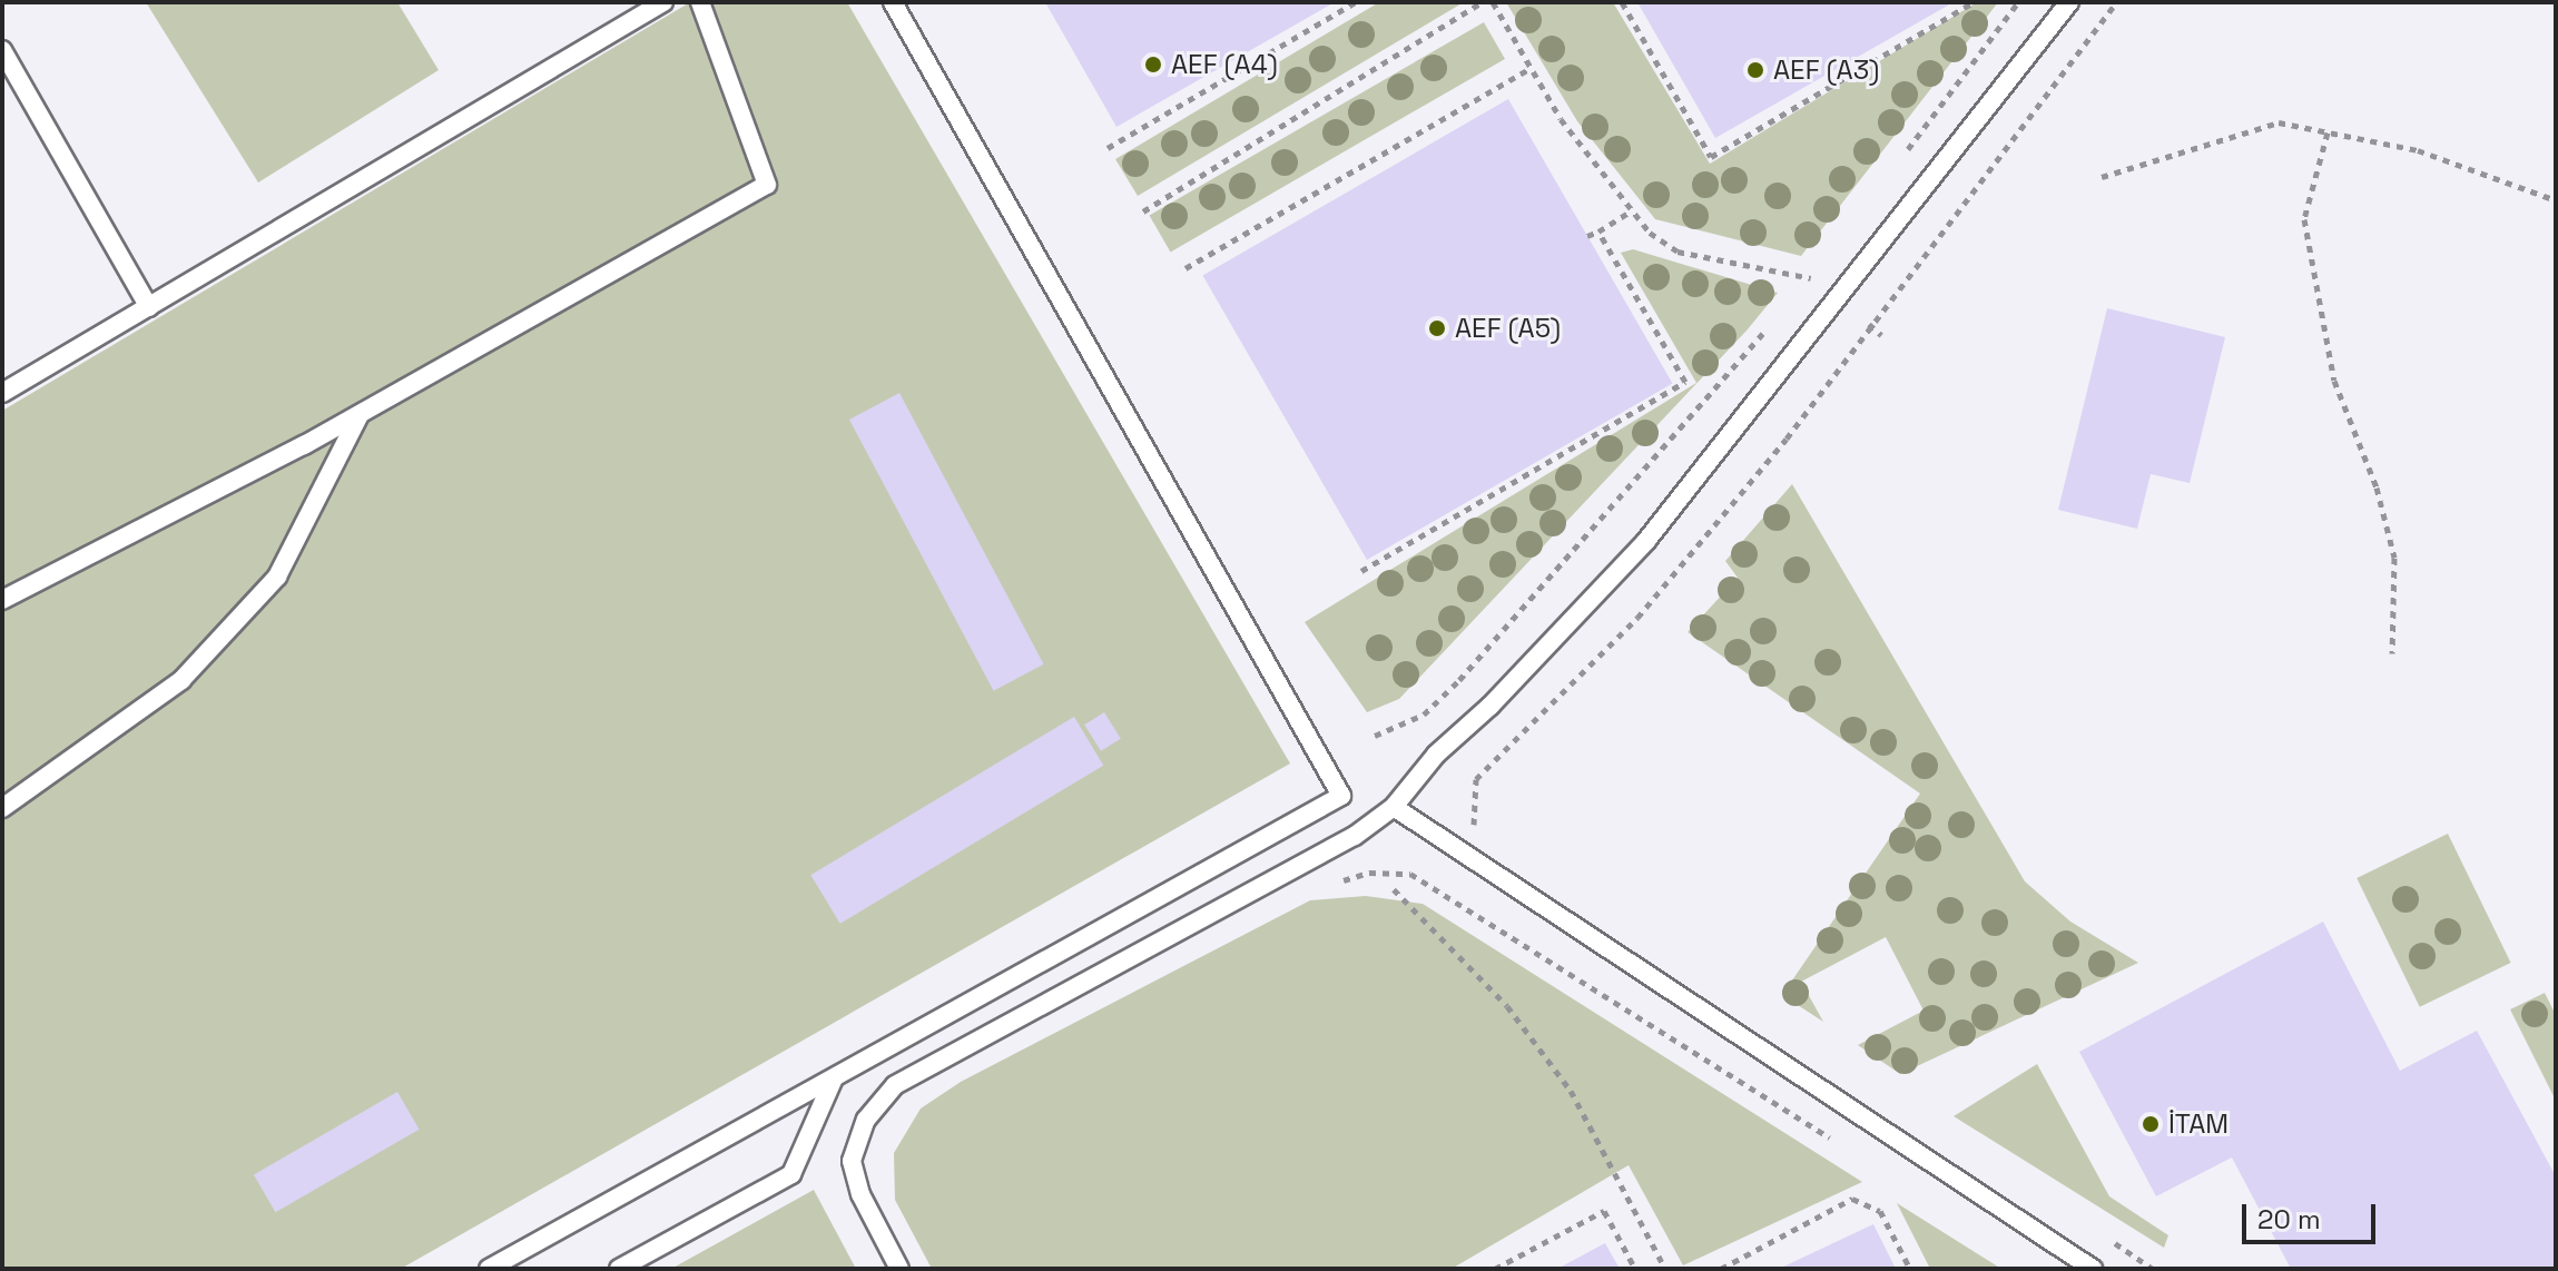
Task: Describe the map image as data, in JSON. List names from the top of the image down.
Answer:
{
  "places": [
    "AEF (A4)",
    "AEF (A3)",
    "AEF (A5)",
    "İTAM"
  ],
  "scale_bar": "20 m"
}
